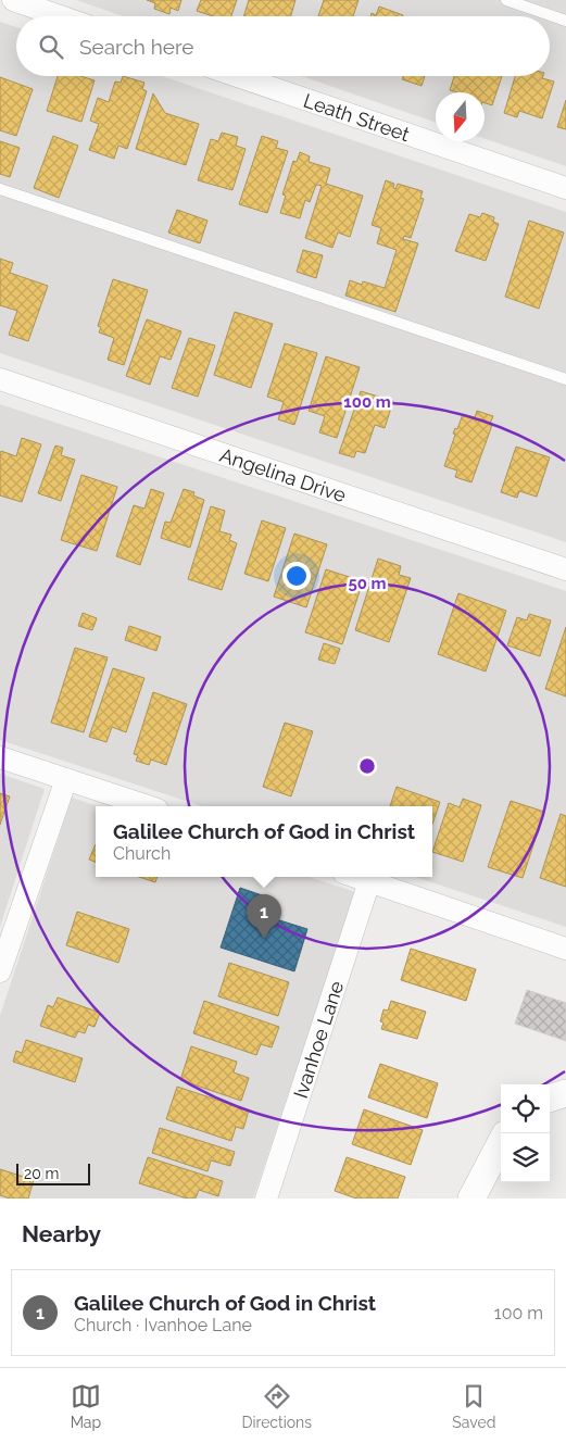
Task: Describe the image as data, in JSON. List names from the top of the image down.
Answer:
{
  "streets": {
    "street": ["Leath Street", "Angelina Drive", "Ivanhoe Lane"]
  },
  "scale_bar": "20 m",
  "north": "bottom",
  "page": {
    "search": "Search here",
    "popup": ["Galilee Church of God in Christ", "Church"],
    "pins": "1",
    "scale": "20 m",
    "heading": "Nearby",
    "list": [
      {
        "mark": "1",
        "name": "Galilee Church of God in Christ",
        "note": "Church · Ivanhoe Lane",
        "value": "100 m"
      }
    ],
    "nav": ["Map", "Directions", "Saved"]
  },
  "rings": ["100 m", "50 m"]
}
